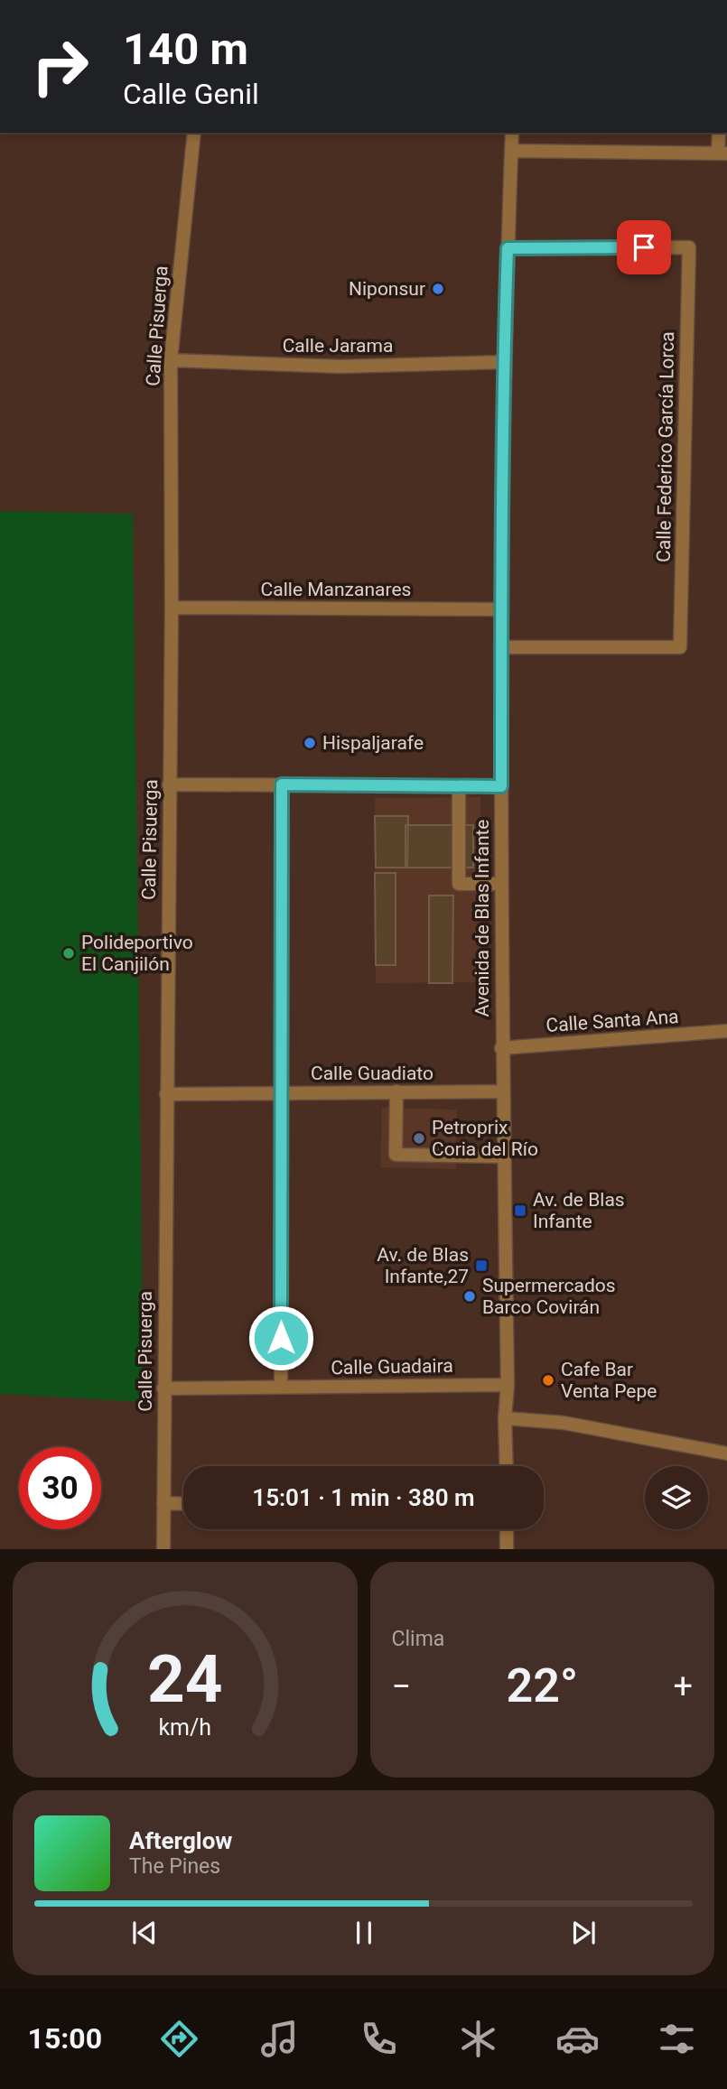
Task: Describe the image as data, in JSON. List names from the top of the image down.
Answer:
{
  "streets": {
    "street": [
      "Calle Pisuerga",
      "Calle Jarama",
      "Calle Federico García Lorca",
      "Calle Manzanares",
      "Avenida de Blas Infante",
      "Calle Santa Ana",
      "Calle Guadiato",
      "Calle Guadaira"
    ]
  },
  "crossings": [
    ["Calle Pisuerga", "Calle Jarama"],
    ["Calle Pisuerga", "Calle Manzanares"],
    ["Calle Pisuerga", "Calle Guadiato"],
    ["Calle Pisuerga", "Calle Guadaira"],
    ["Calle Jarama", "Avenida de Blas Infante"],
    ["Calle Federico García Lorca", "Avenida de Blas Infante"],
    ["Calle Manzanares", "Avenida de Blas Infante"],
    ["Avenida de Blas Infante", "Calle Santa Ana"],
    ["Avenida de Blas Infante", "Calle Guadiato"],
    ["Avenida de Blas Infante", "Calle Guadaira"]
  ],
  "places": {
    "other": [
      "Niponsur",
      "Hispaljarafe",
      "Polideportivo El Canjilón",
      "Petroprix Coria del Río",
      "Supermercados Barco Covirán",
      "Cafe Bar Venta Pepe"
    ],
    "transit": ["Av. de Blas Infante", "Av. de Blas Infante,27"]
  },
  "page": {
    "turn": ["140 m", "Calle Genil"],
    "limit": "30",
    "trip": "15:01 · 1 min · 380 m",
    "tile": "Clima",
    "heat": ["−", "22°", "+"],
    "song": ["Afterglow", "The Pines"],
    "tabs": "15:00",
    "gauge": ["24", "km/h"]
  }
}
